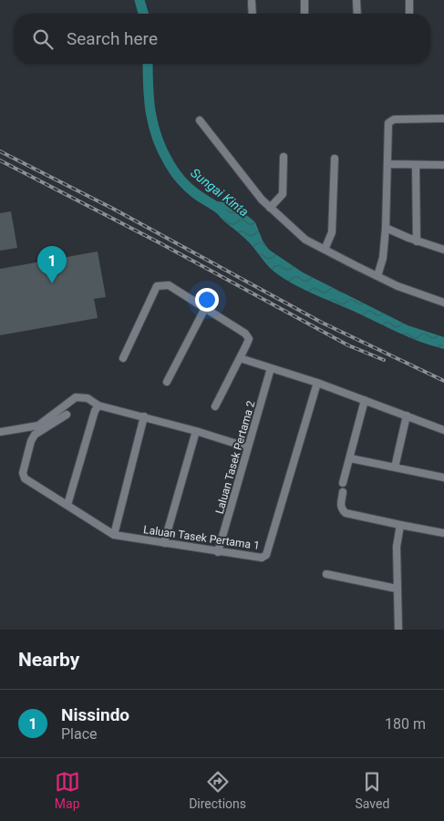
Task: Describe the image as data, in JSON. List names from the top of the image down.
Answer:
{
  "streets": {
    "street": ["Laluan Tasek Pertama 2", "Laluan Tasek Pertama 1"]
  },
  "crossings": [
    ["Laluan Tasek Pertama 2", "Laluan Tasek Pertama 1"]
  ],
  "water": ["Sungai Kinta"],
  "page": {
    "search": "Search here",
    "pins": "1",
    "heading": "Nearby",
    "list": [
      {
        "mark": "1",
        "name": "Nissindo",
        "note": "Place",
        "value": "180 m"
      }
    ],
    "nav": ["Map", "Directions", "Saved"]
  }
}
